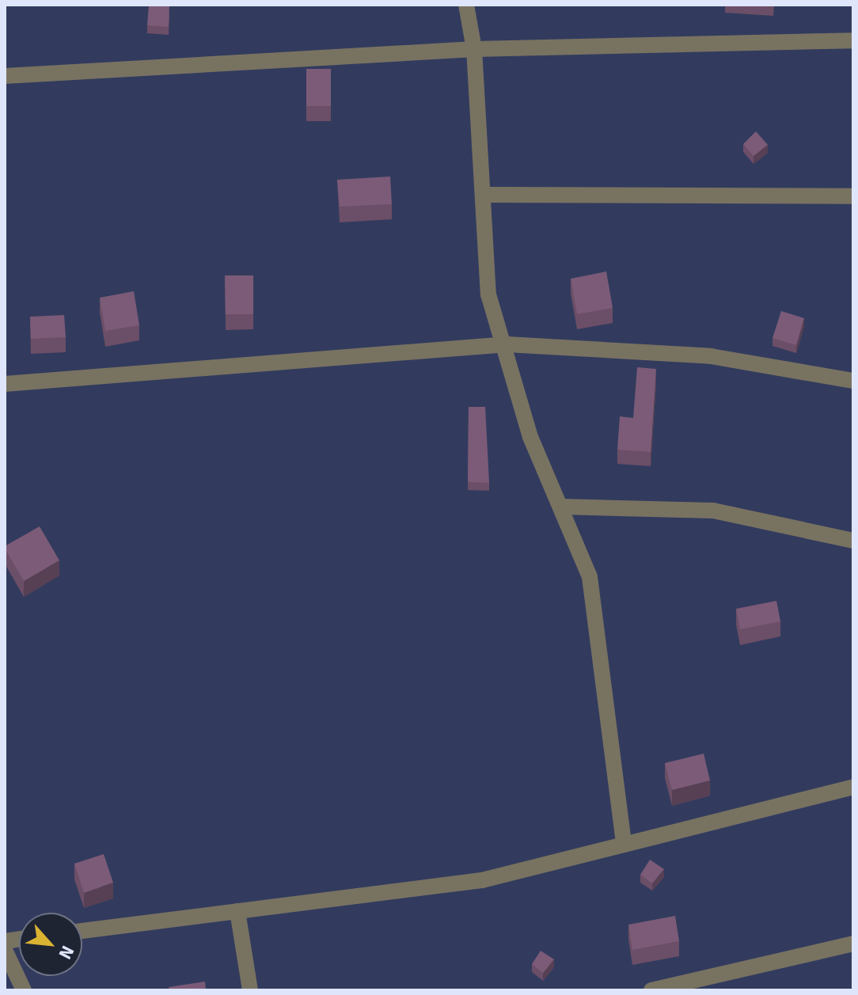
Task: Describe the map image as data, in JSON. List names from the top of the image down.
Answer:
{
  "north": "bottom right"
}
